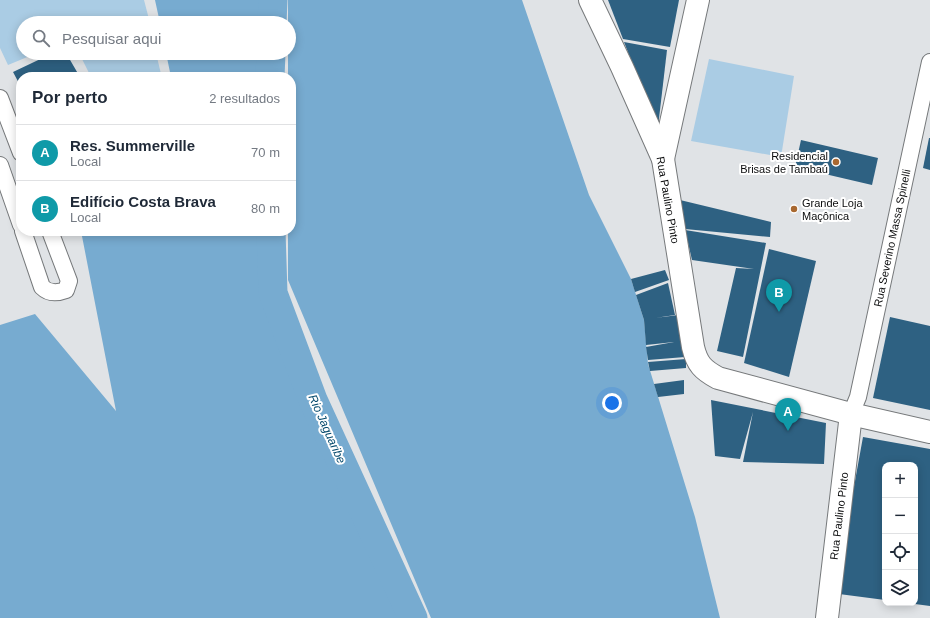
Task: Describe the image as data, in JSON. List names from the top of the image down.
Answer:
{
  "streets": {
    "main road": ["Rua Paulino Pinto"],
    "street": ["Rua Severino Massa Spinelli"]
  },
  "crossings": [
    ["Rua Paulino Pinto", "Rua Severino Massa Spinelli"]
  ],
  "water": ["Rio Jaguaribe"],
  "places": ["Residencial Brisas de Tambaú", "Grande Loja Maçônica"],
  "page": {
    "search": "Pesquisar aqui",
    "heading": ["Por perto", "2 resultados"],
    "list": [
      {
        "mark": "A",
        "name": "Res. Summerville",
        "note": "Local",
        "value": "70 m"
      },
      {
        "mark": "B",
        "name": "Edifício Costa Brava",
        "note": "Local",
        "value": "80 m"
      }
    ],
    "pins": ["B", "A"],
    "map_buttons": ["+", "−"]
  }
}
